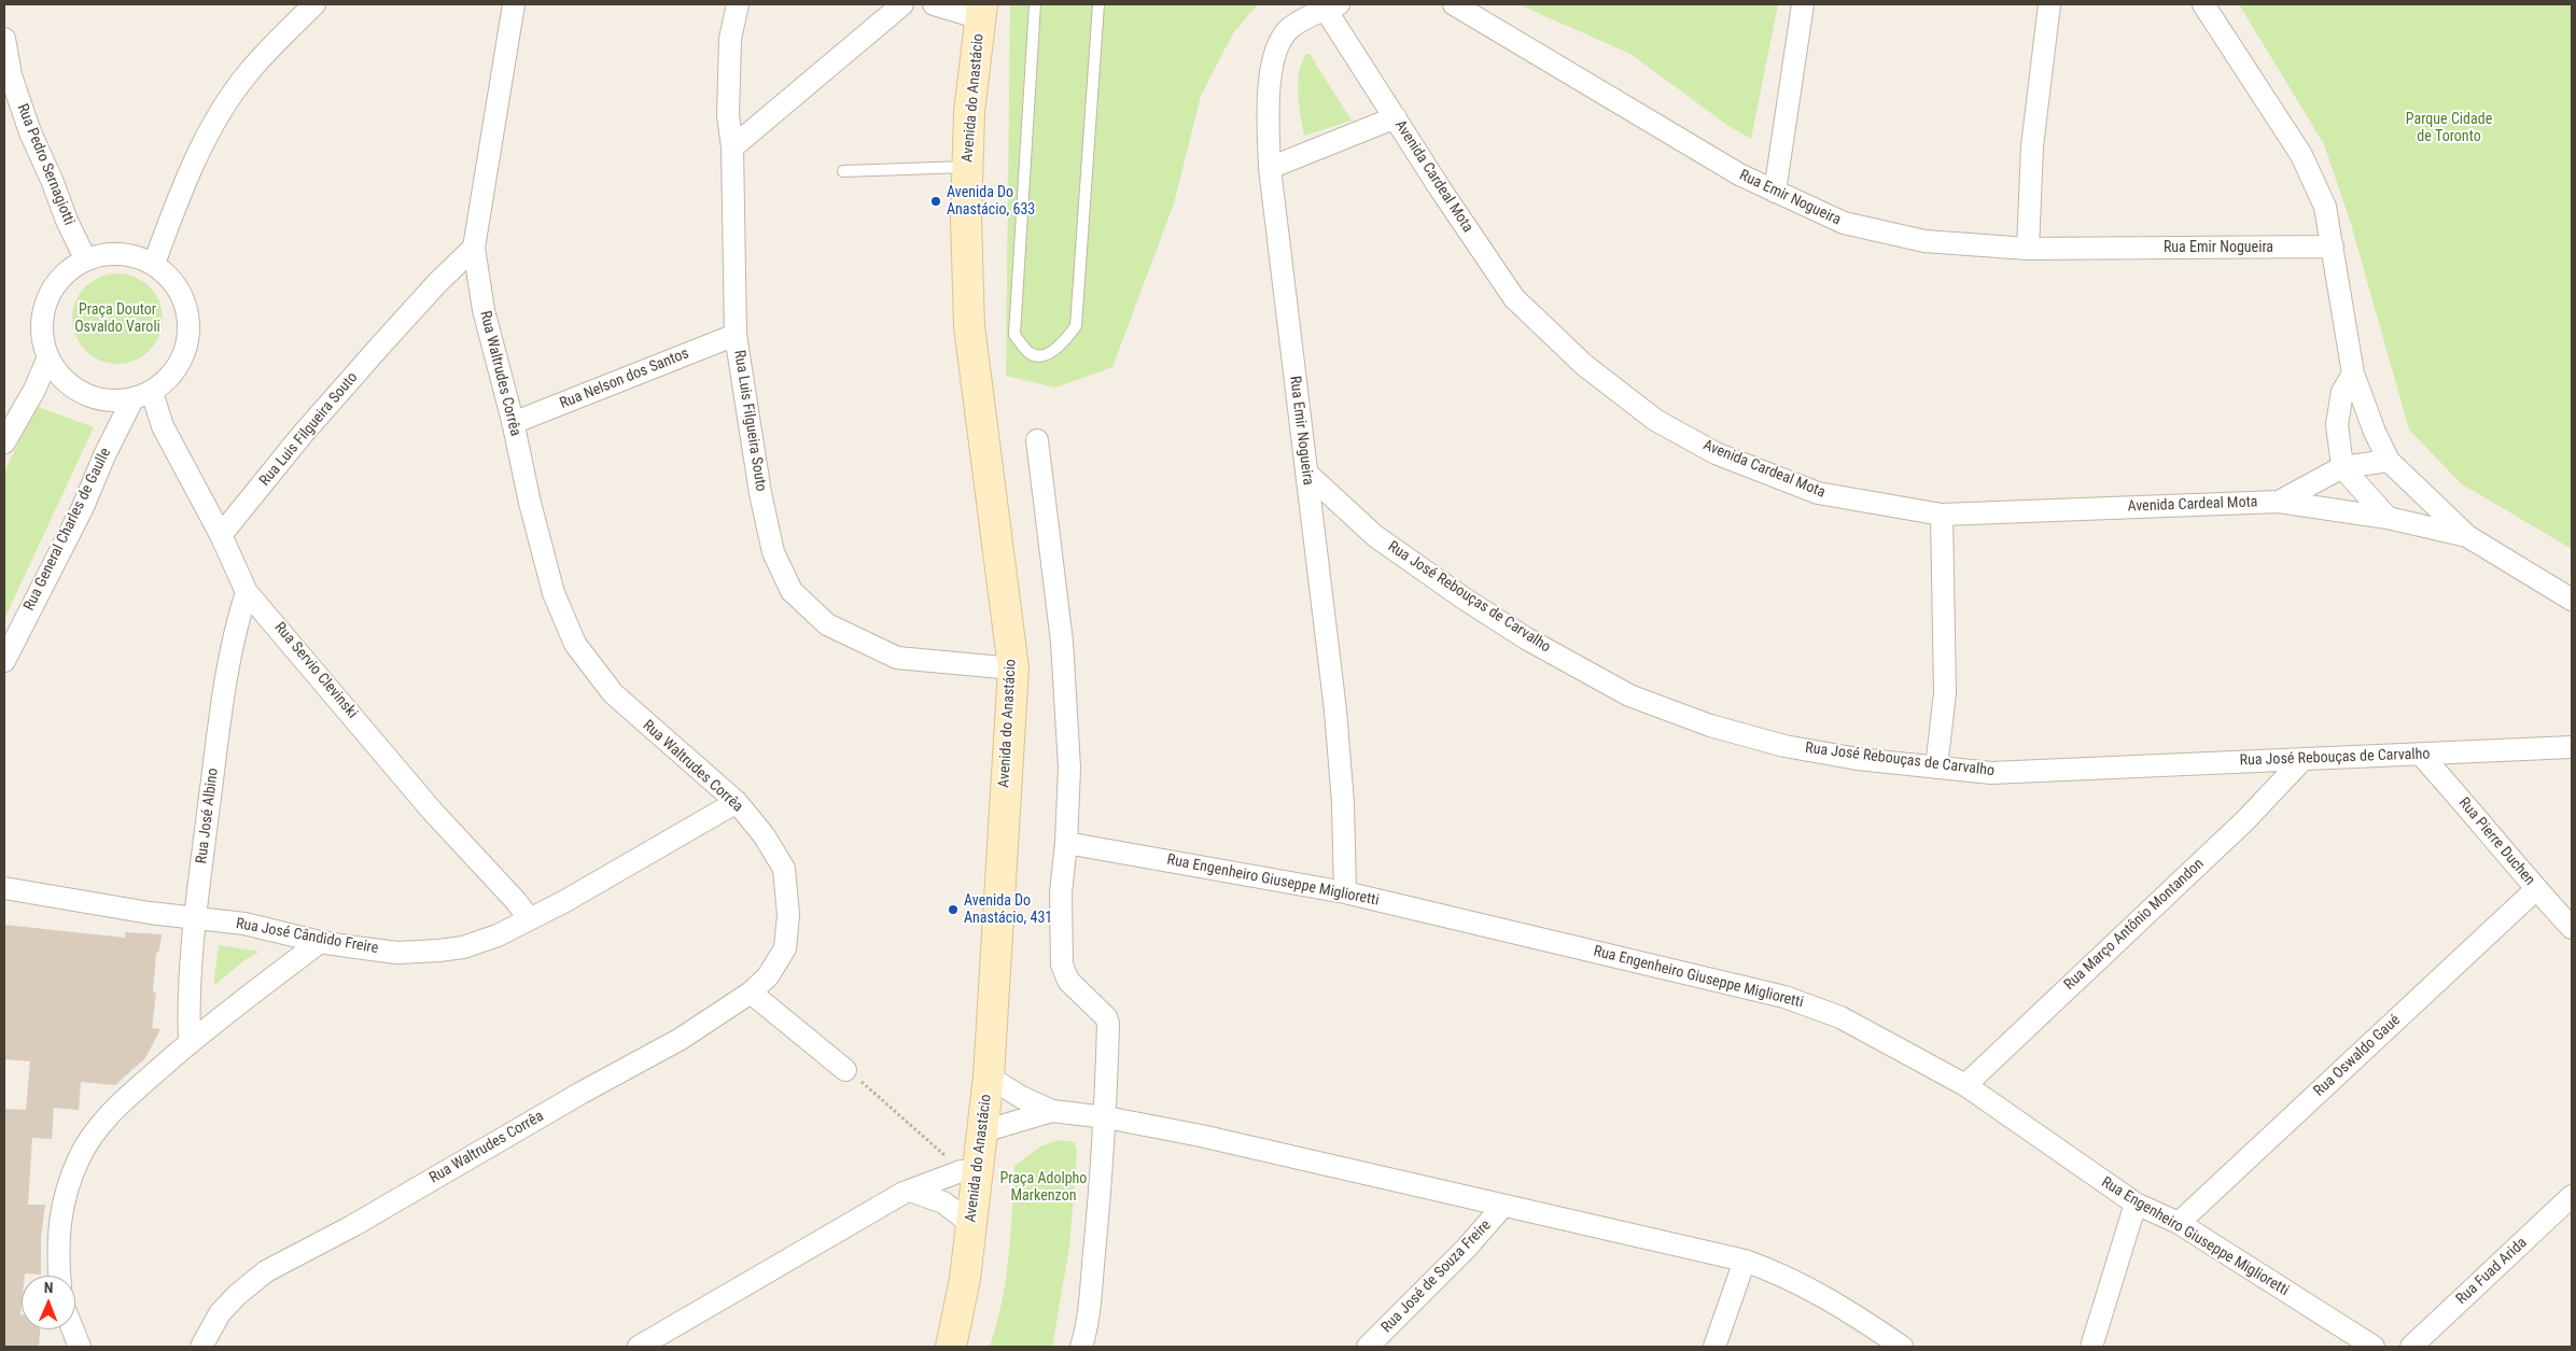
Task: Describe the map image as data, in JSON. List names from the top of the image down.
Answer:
{
  "streets": {
    "main road": ["Avenida do Anastácio"],
    "street": [
      "Rua Pedro Sernagiotti",
      "Avenida Cardeal Mota",
      "Rua Emir Nogueira",
      "Rua Waltrudes Corrêa",
      "Rua Nelson dos Santos",
      "Rua Luis Filgueira Souto",
      "Rua General Charles de Gaulle",
      "Rua José Rebouças de Carvalho",
      "Rua Servio Clevinski",
      "Rua José Albino",
      "Rua Pierre Duchen",
      "Rua Engenheiro Giuseppe Miglioretti",
      "Rua Março Antônio Montandon",
      "Rua José Cândido Freire",
      "Rua Oswaldo Gaué",
      "Rua Fuad Arida",
      "Rua José de Souza Freire"
    ]
  },
  "crossings": [
    ["Avenida do Anastácio", "Rua Luis Filgueira Souto"],
    ["Rua Pedro Sernagiotti", "Rua General Charles de Gaulle"],
    ["Rua Pedro Sernagiotti", "Rua Servio Clevinski"],
    ["Avenida Cardeal Mota", "Rua Emir Nogueira"],
    ["Rua Emir Nogueira", "Rua José Rebouças de Carvalho"],
    ["Rua Emir Nogueira", "Rua Engenheiro Giuseppe Miglioretti"],
    ["Rua Waltrudes Corrêa", "Rua Nelson dos Santos"],
    ["Rua Waltrudes Corrêa", "Rua Luis Filgueira Souto"],
    ["Rua Waltrudes Corrêa", "Rua José Cândido Freire"],
    ["Rua Nelson dos Santos", "Rua Luis Filgueira Souto"],
    ["Rua Luis Filgueira Souto", "Rua Servio Clevinski"],
    ["Rua General Charles de Gaulle", "Rua Servio Clevinski"],
    ["Rua José Rebouças de Carvalho", "Rua Pierre Duchen"],
    ["Rua José Rebouças de Carvalho", "Rua Março Antônio Montandon"],
    ["Rua Servio Clevinski", "Rua José Albino"],
    ["Rua Servio Clevinski", "Rua José Cândido Freire"],
    ["Rua José Albino", "Rua José Cândido Freire"],
    ["Rua Pierre Duchen", "Rua Oswaldo Gaué"],
    ["Rua Engenheiro Giuseppe Miglioretti", "Rua Março Antônio Montandon"],
    ["Rua Engenheiro Giuseppe Miglioretti", "Rua Oswaldo Gaué"]
  ],
  "parks": ["Parque Cidade de Toronto", "Praça Doutor Osvaldo Varoli", "Praça Adolpho Markenzon"],
  "places": ["Avenida Do Anastácio, 633", "Avenida Do Anastácio, 431"],
  "north": "top"
}
